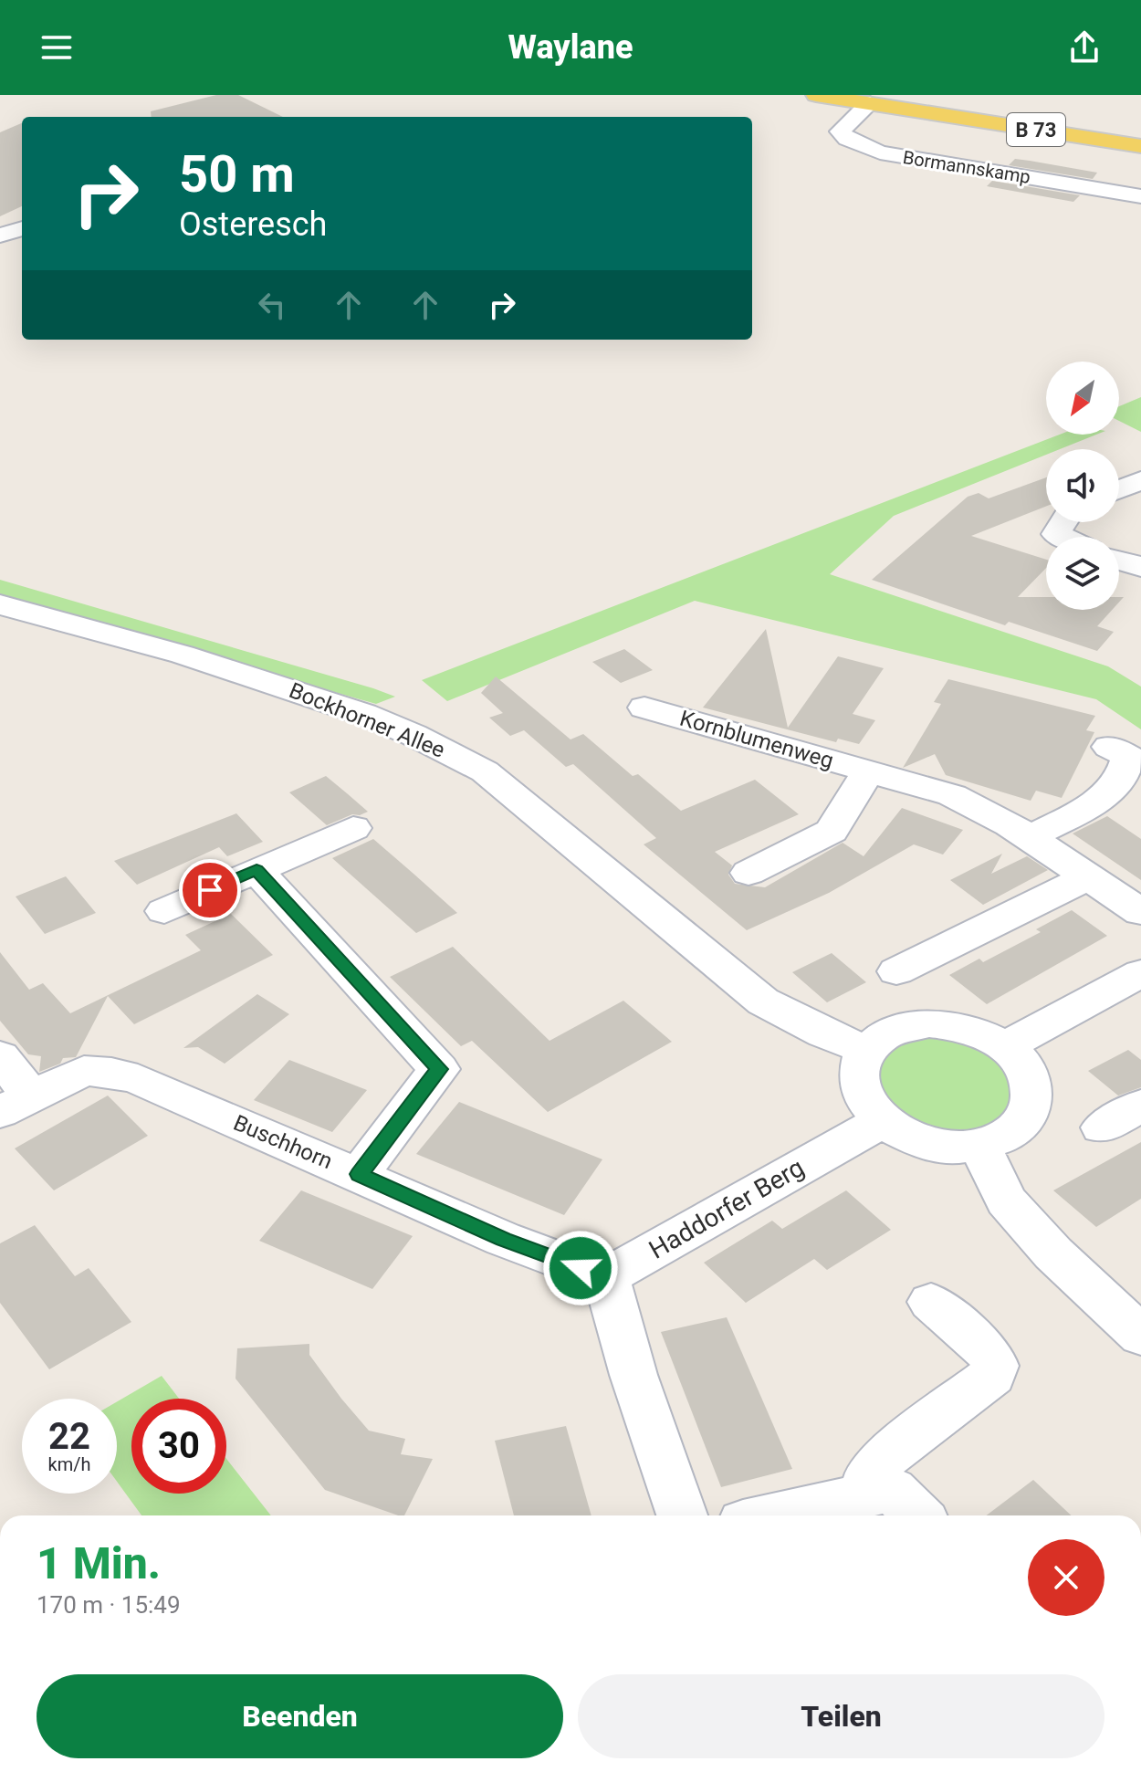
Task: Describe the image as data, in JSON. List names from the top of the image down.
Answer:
{
  "streets": {
    "main road": ["B 73"],
    "street": [
      "Bormannskamp",
      "Bockhorner Allee",
      "Kornblumenweg",
      "Buschhorn",
      "Haddorfer Berg"
    ]
  },
  "crossings": [
    ["B 73", "Bormannskamp"],
    ["Bockhorner Allee", "Haddorfer Berg"],
    ["Buschhorn", "Haddorfer Berg"]
  ],
  "north": "bottom left",
  "page": {
    "header": "Waylane",
    "turn": ["50 m", "Osteresch"],
    "speed": "22 km/h",
    "limit": "30",
    "heading": ["1 Min.", "170 m · 15:49"],
    "buttons": ["Beenden", "Teilen"]
  }
}
